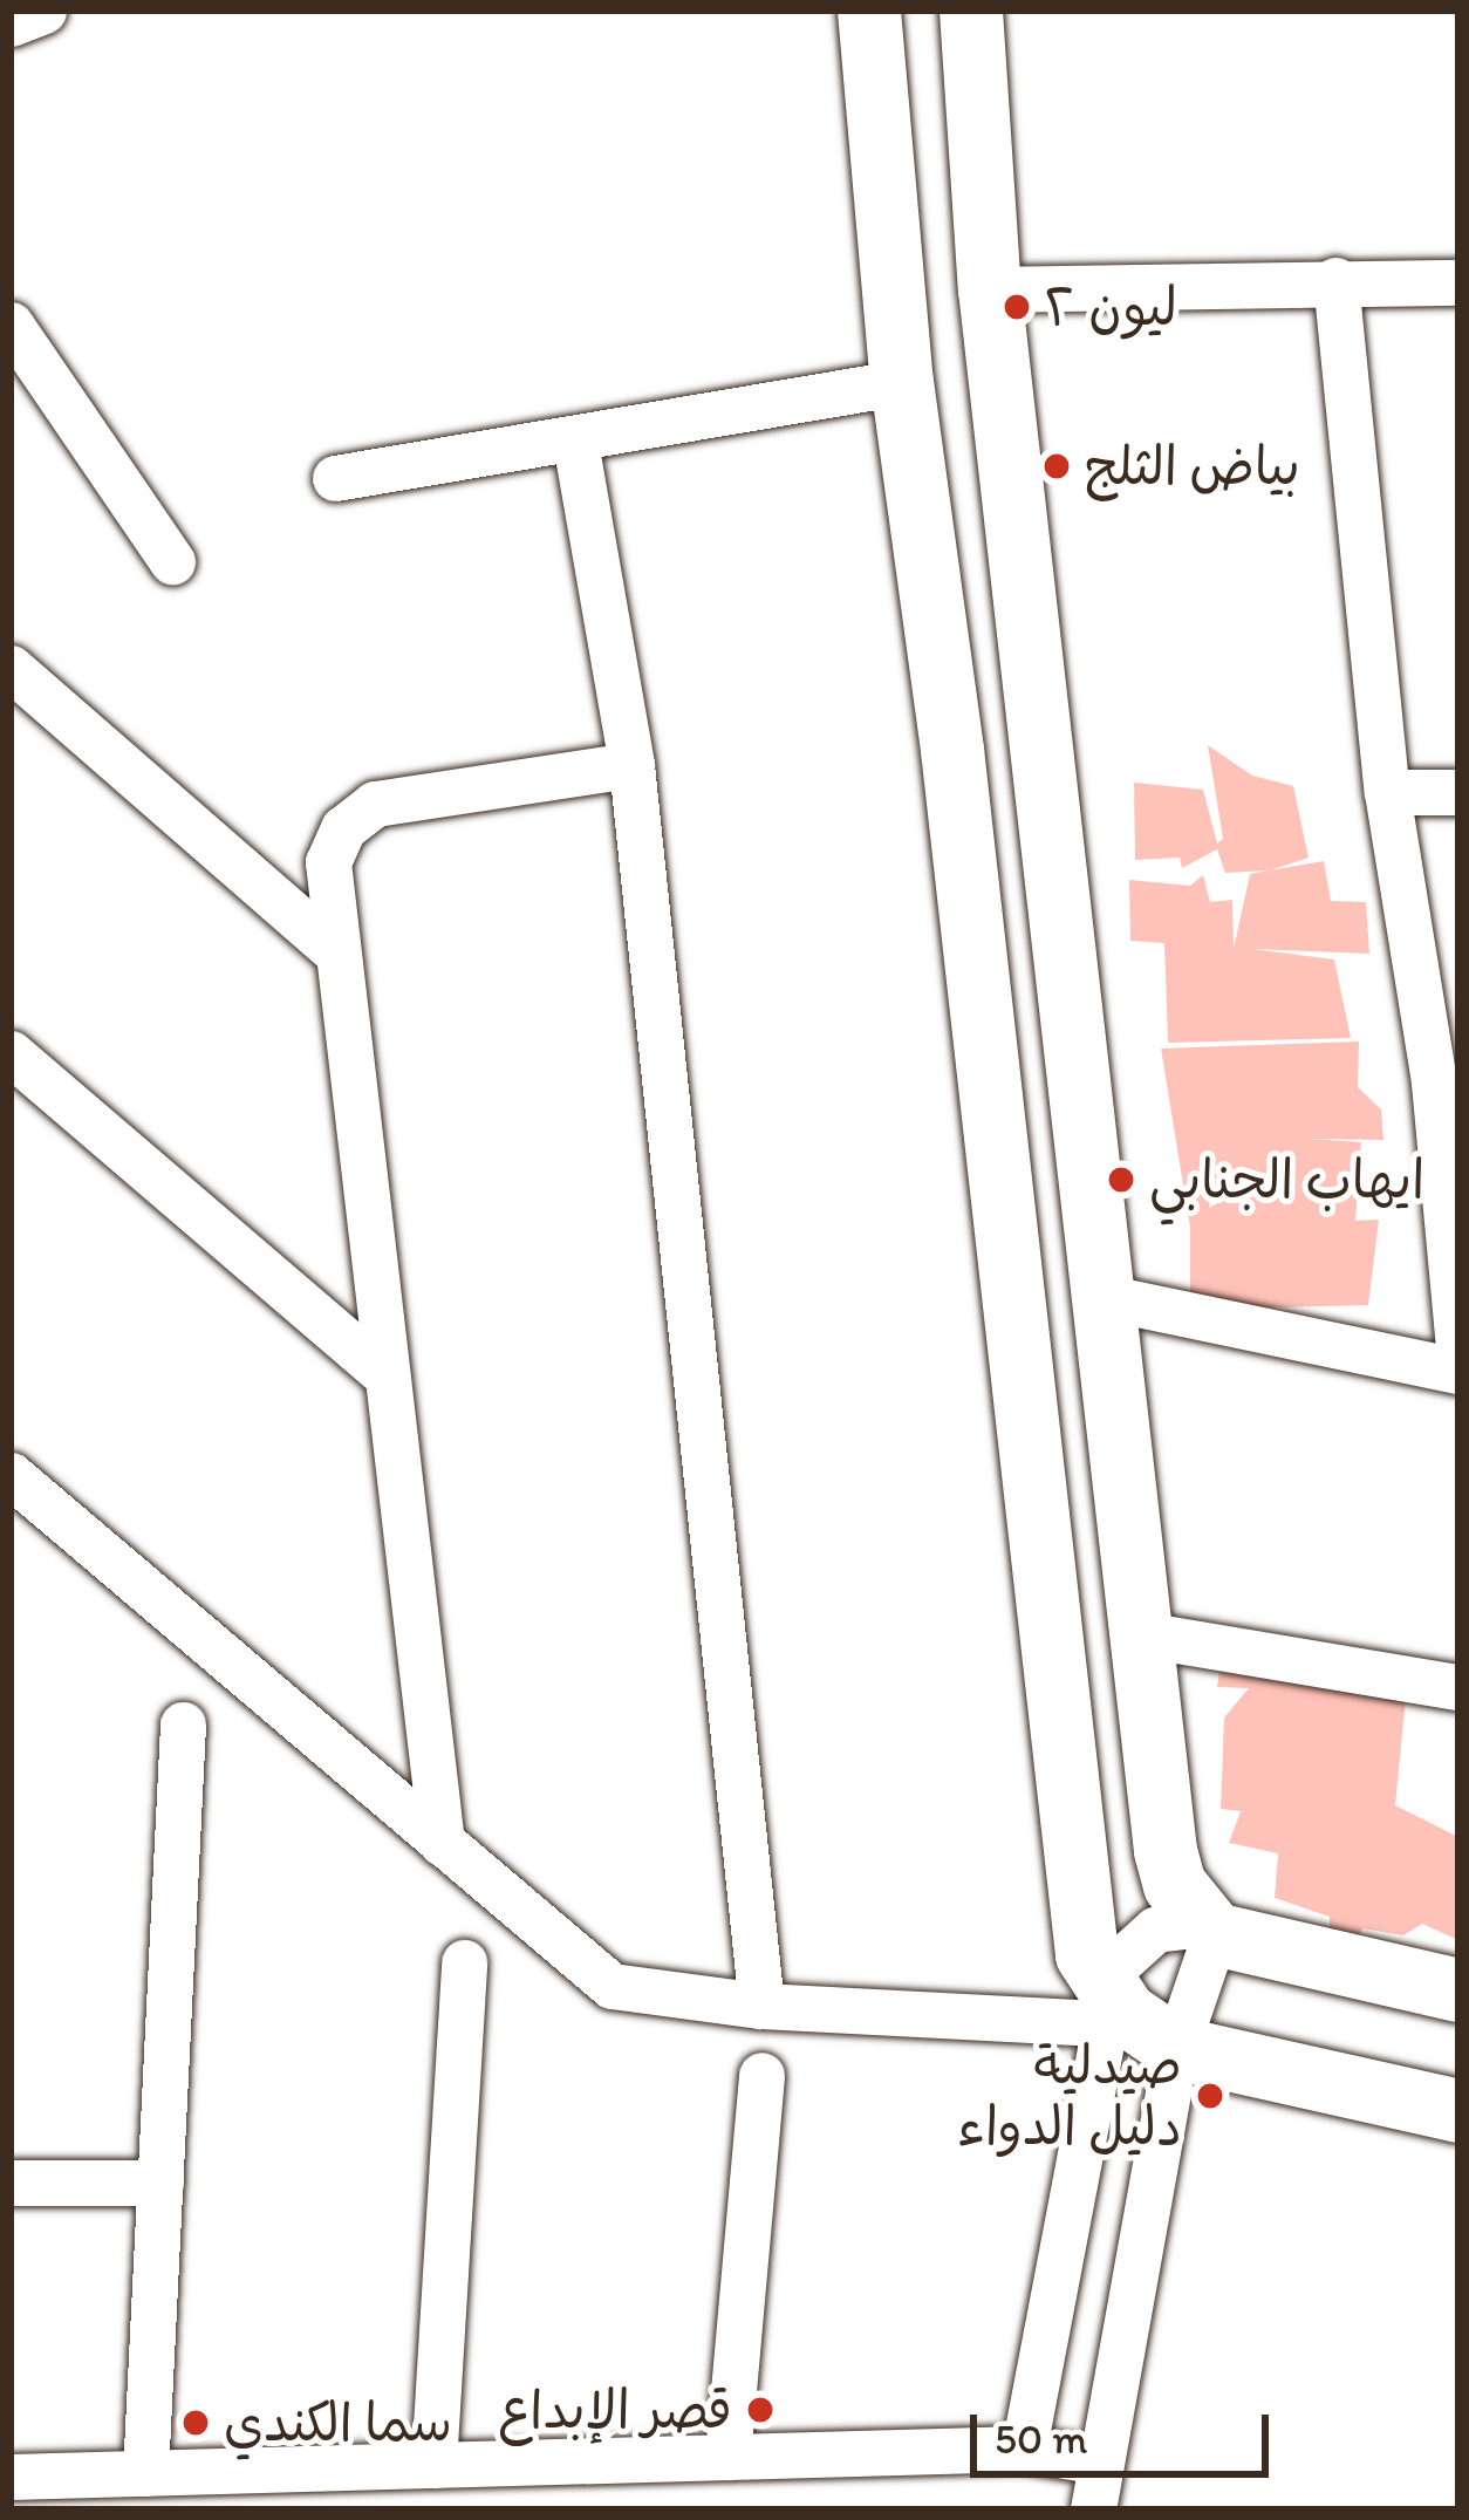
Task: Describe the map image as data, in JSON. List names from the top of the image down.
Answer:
{
  "places": [
    "ليون ٢",
    "بياض الثلج",
    "ايهاب الجنابي",
    "صيدلية دليل الدواء",
    "قصر الإبداع",
    "سما الكندي"
  ],
  "scale_bar": "50 m"
}
